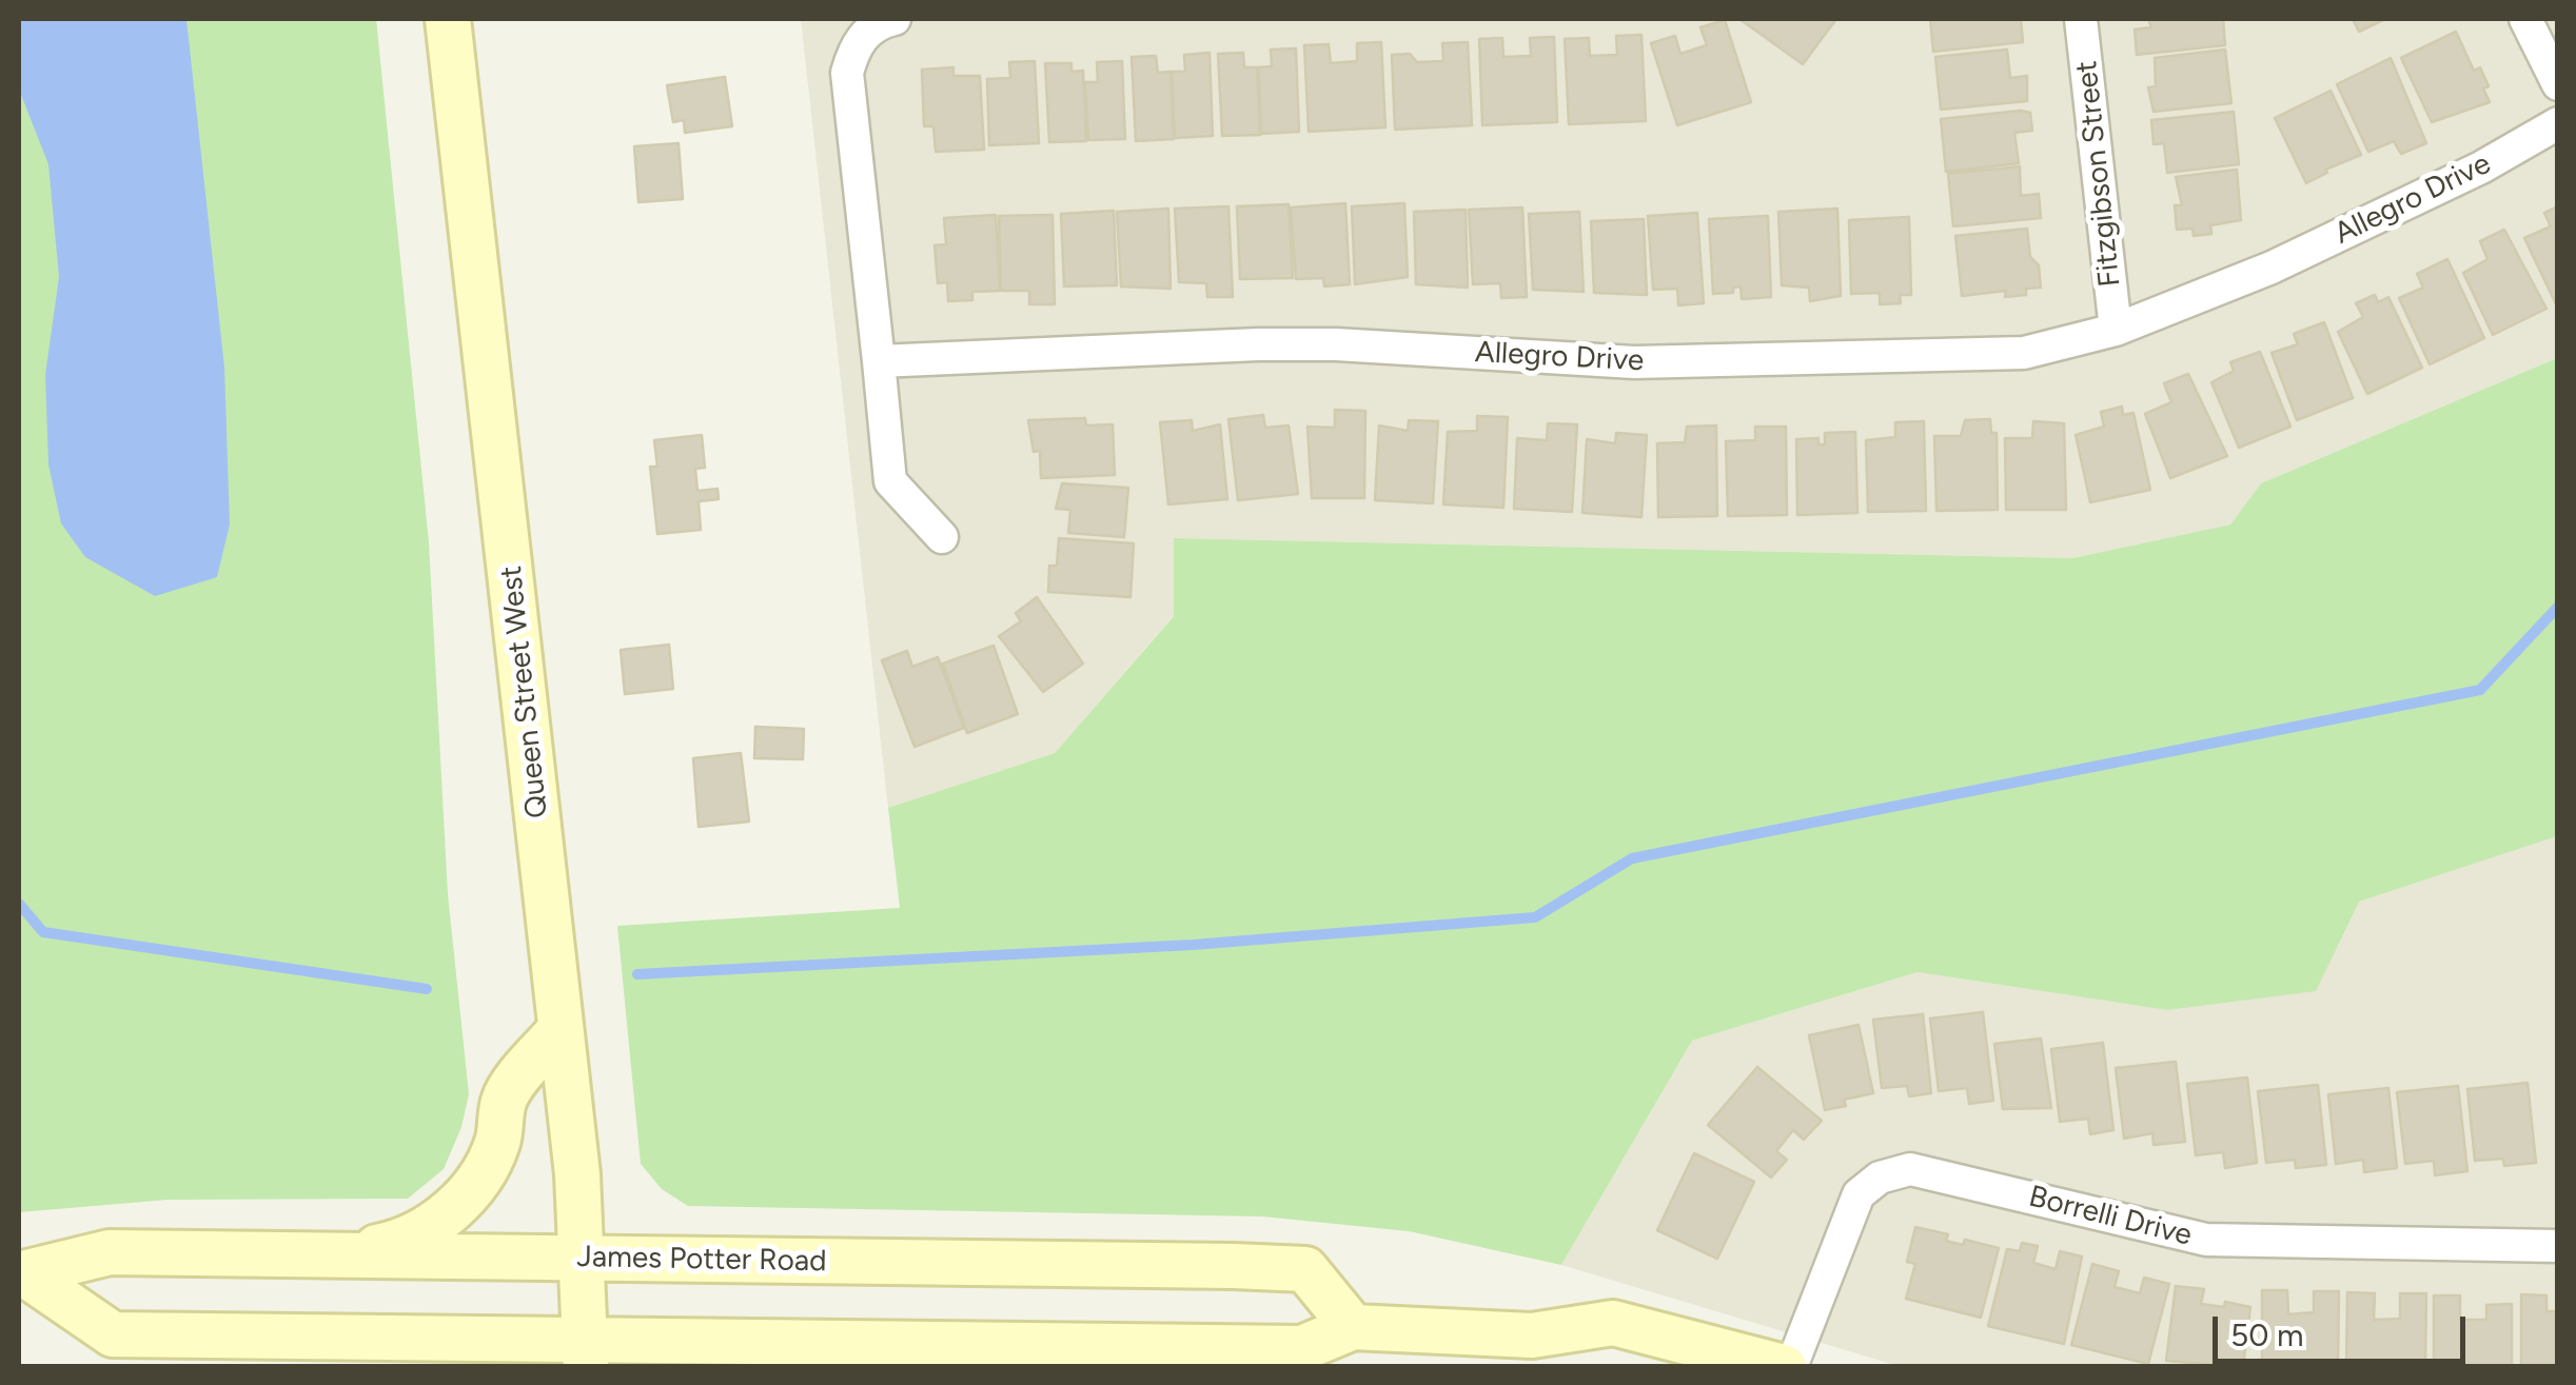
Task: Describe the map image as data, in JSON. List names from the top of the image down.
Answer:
{
  "streets": {
    "main road": ["Queen Street West", "James Potter Road"],
    "street": ["Fitzgibson Street", "Allegro Drive", "Borrelli Drive"]
  },
  "crossings": [
    ["Fitzgibson Street", "Allegro Drive"],
    ["Queen Street West", "James Potter Road"],
    ["Borrelli Drive", "James Potter Road"]
  ],
  "scale_bar": "50 m"
}
